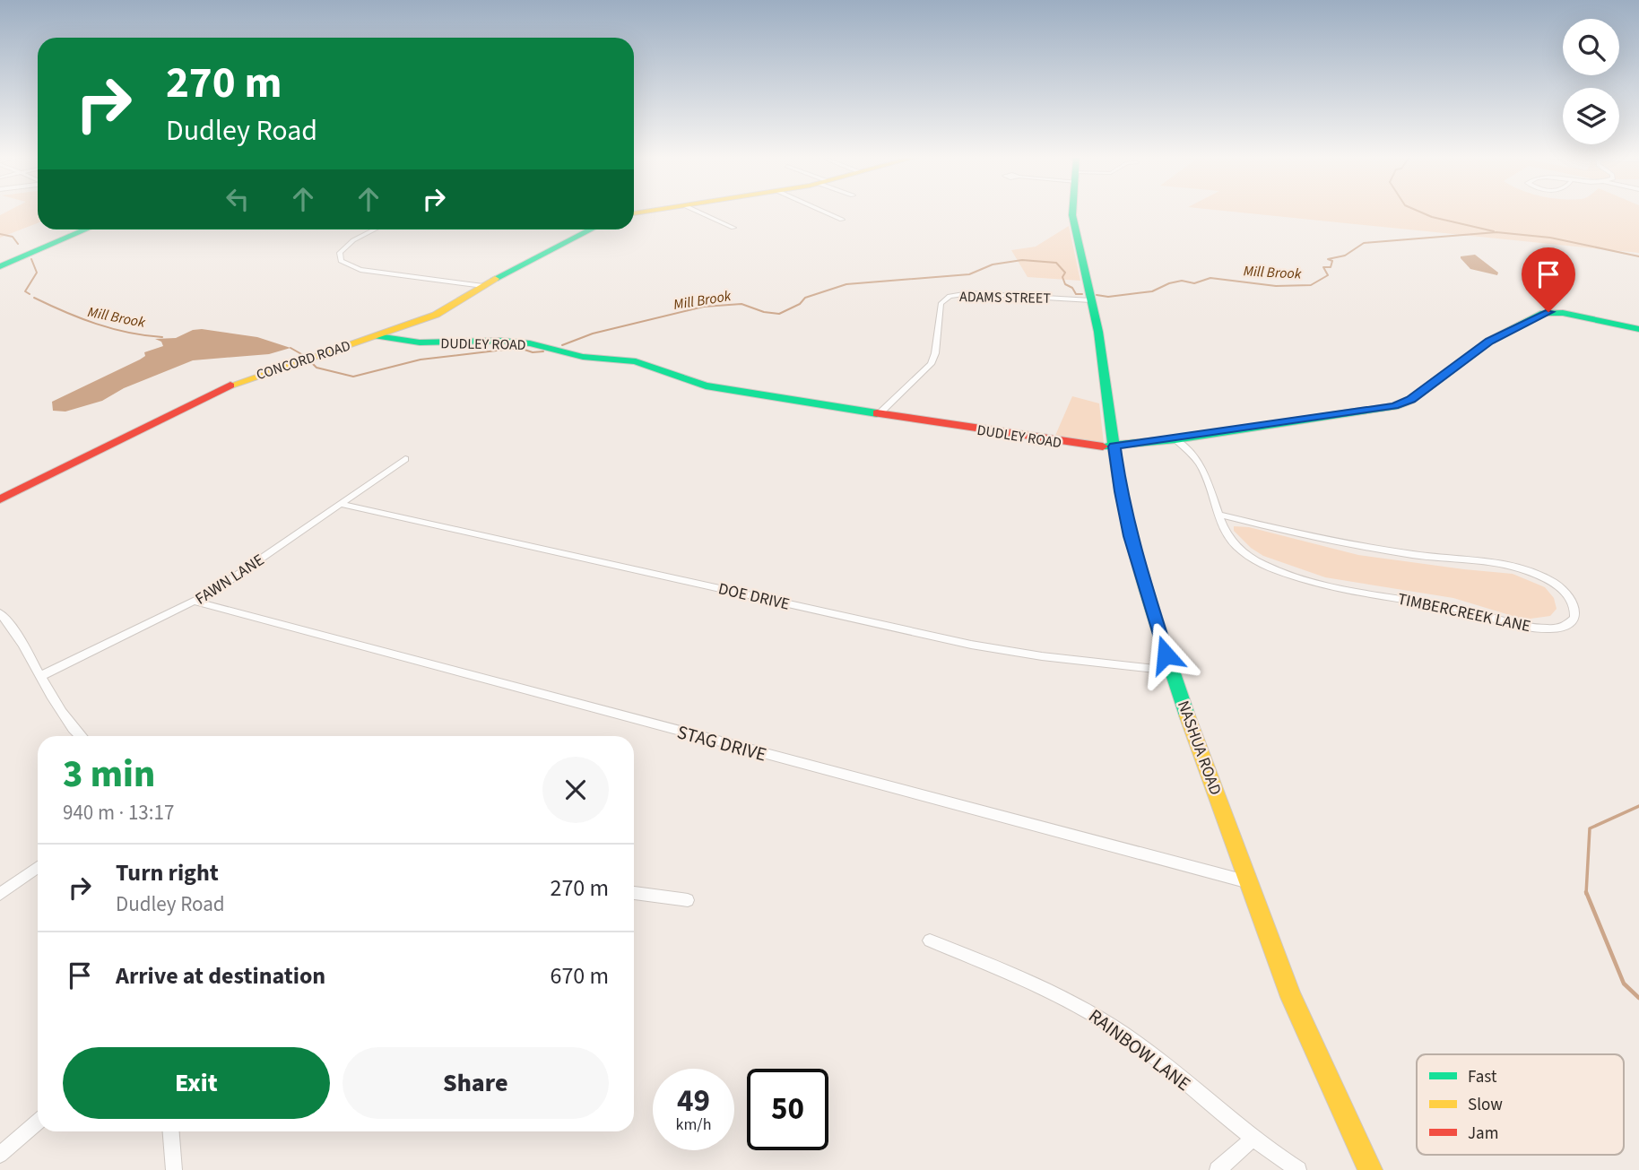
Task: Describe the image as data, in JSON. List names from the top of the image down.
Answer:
{
  "streets": {
    "main road": ["DUDLEY ROAD", "CONCORD ROAD", "NASHUA ROAD"],
    "street": [
      "ADAMS STREET",
      "FAWN LANE",
      "DOE DRIVE",
      "TIMBERCREEK LANE",
      "STAG DRIVE",
      "RAINBOW LANE"
    ]
  },
  "crossings": [
    ["ADAMS STREET", "DUDLEY ROAD"],
    ["ADAMS STREET", "NASHUA ROAD"],
    ["DUDLEY ROAD", "CONCORD ROAD"],
    ["DUDLEY ROAD", "TIMBERCREEK LANE"],
    ["DUDLEY ROAD", "NASHUA ROAD"],
    ["FAWN LANE", "DOE DRIVE"],
    ["FAWN LANE", "STAG DRIVE"],
    ["DOE DRIVE", "NASHUA ROAD"],
    ["STAG DRIVE", "NASHUA ROAD"]
  ],
  "water": ["Mill Brook"],
  "legend": ["Fast", "Slow", "Jam"],
  "page": {
    "turn": ["270 m", "Dudley Road"],
    "heading": ["3 min", "940 m · 13:17"],
    "list": [
      {
        "name": "Turn right",
        "note": "Dudley Road",
        "value": "270 m"
      },
      {
        "name": "Arrive at destination",
        "value": "670 m"
      }
    ],
    "buttons": ["Exit", "Share"],
    "speed": "49 km/h",
    "limit": "50"
  }
}
